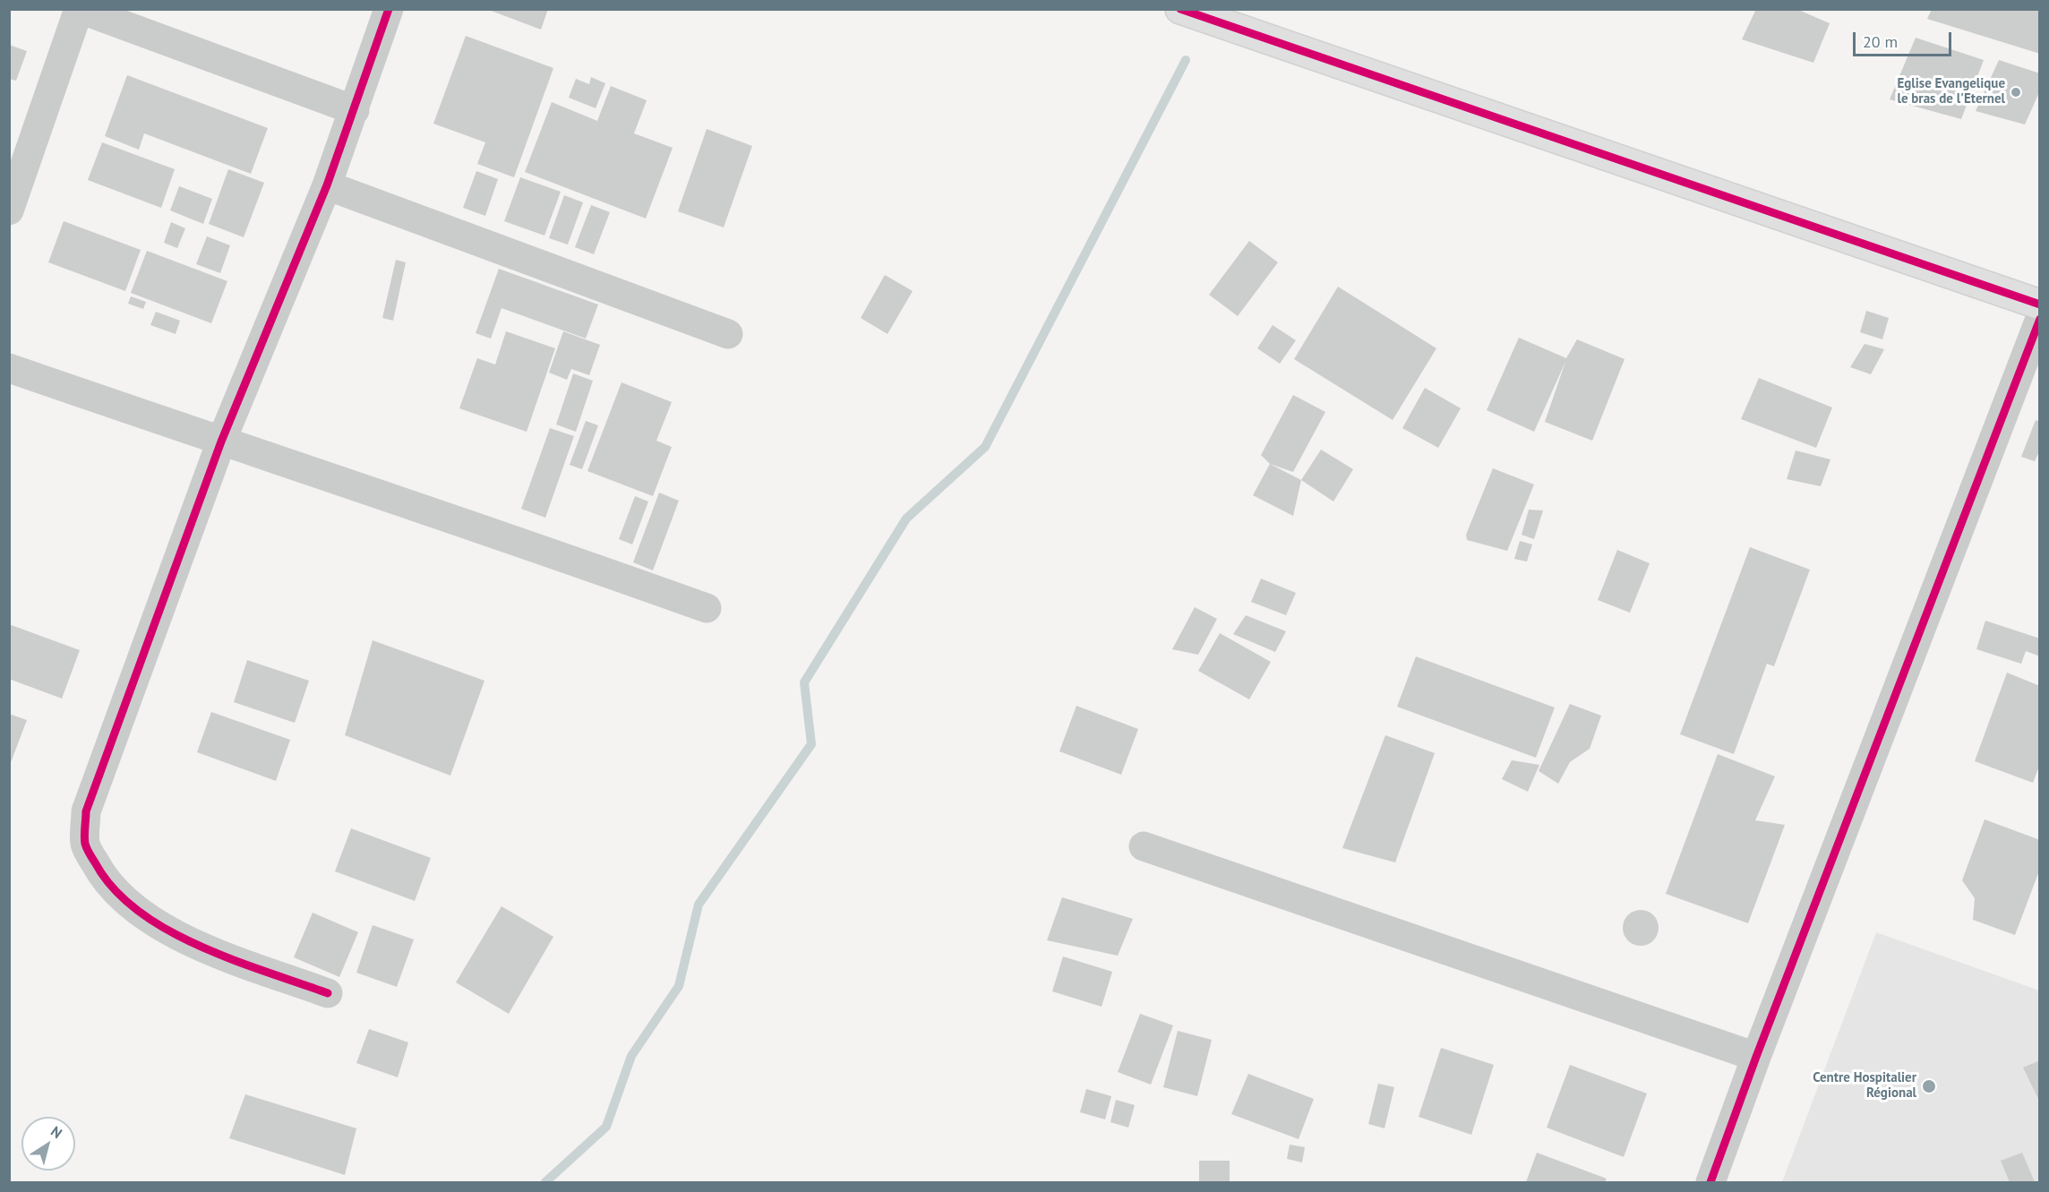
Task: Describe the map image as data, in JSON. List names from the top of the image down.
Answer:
{
  "places": ["Eglise Evangelique le bras de l'Eternel", "Centre Hospitalier Régional"],
  "scale_bar": "20 m",
  "north": "top right"
}
